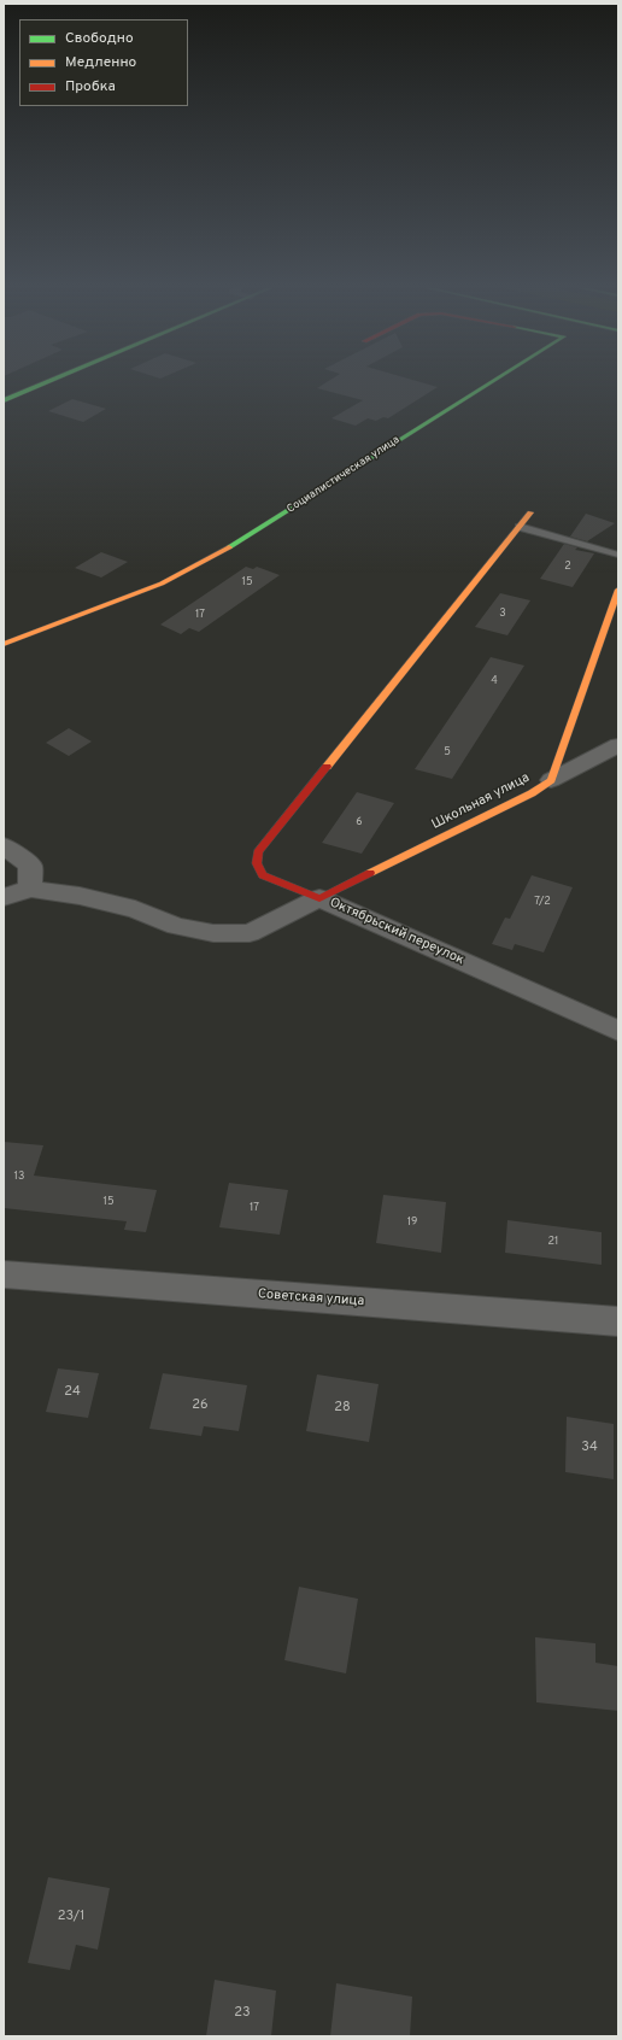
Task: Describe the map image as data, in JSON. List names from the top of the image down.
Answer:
{
  "streets": {
    "street": [
      "Социалистическая улица",
      "Школьная улица",
      "Октябрьский переулок",
      "Советская улица"
    ]
  },
  "crossings": [
    ["Школьная улица", "Октябрьский переулок"]
  ],
  "house_numbers": [
    "2",
    "15",
    "3",
    "17",
    "4",
    "5",
    "6",
    "7/2",
    "13",
    "15",
    "17",
    "19",
    "21",
    "24",
    "26",
    "28",
    "34",
    "23/1",
    "23"
  ],
  "legend": ["Свободно", "Медленно", "Пробка"]
}
